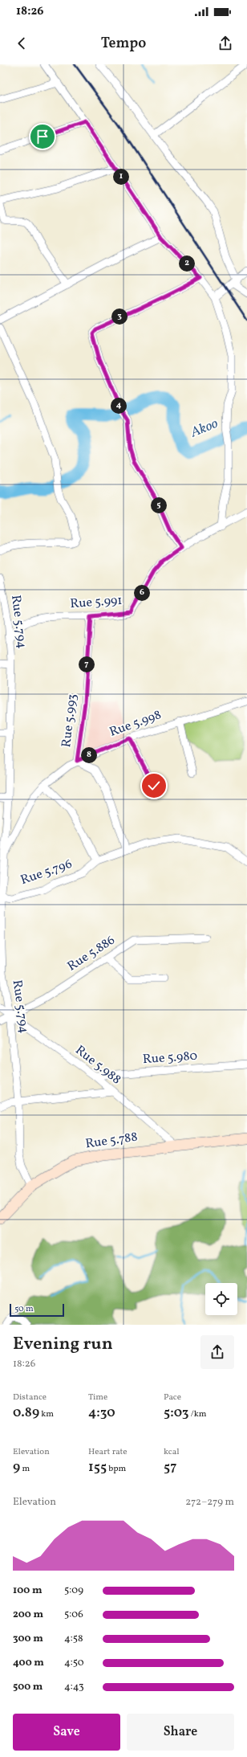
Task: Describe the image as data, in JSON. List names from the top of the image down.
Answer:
{
  "streets": {
    "street": [
      "Rue 5.991",
      "Rue 5.794",
      "Rue 5.993",
      "Rue 5.998",
      "Rue 5.796",
      "Rue 5.886",
      "Rue 5.980",
      "Rue 5.988",
      "Rue 5.788"
    ]
  },
  "crossings": [
    ["Rue 5.991", "Rue 5.794"],
    ["Rue 5.991", "Rue 5.993"],
    ["Rue 5.794", "Rue 5.998"],
    ["Rue 5.794", "Rue 5.796"],
    ["Rue 5.794", "Rue 5.886"],
    ["Rue 5.794", "Rue 5.988"],
    ["Rue 5.794", "Rue 5.788"],
    ["Rue 5.993", "Rue 5.998"],
    ["Rue 5.993", "Rue 5.796"],
    ["Rue 5.886", "Rue 5.988"],
    ["Rue 5.980", "Rue 5.988"],
    ["Rue 5.988", "Rue 5.788"]
  ],
  "water": ["Akoo"],
  "scale_bar": "50 m",
  "page": {
    "status": "18:26",
    "header": "Tempo",
    "pins": [
      "1",
      "2",
      "3",
      "4",
      "5",
      "6",
      "7",
      "8"
    ],
    "scale": "50 m",
    "heading": ["Evening run", "18:26"],
    "stats": [
      ["Distance", "0.89 km"],
      ["Time", "4:30"],
      ["Pace", "5:03 /km"],
      ["Elevation", "9 m"],
      ["Heart rate", "155 bpm"],
      ["kcal", "57"]
    ],
    "chart": ["Elevation", "272–279 m"],
    "list": [
      {
        "name": "100 m",
        "note": "5:09"
      },
      {
        "name": "200 m",
        "note": "5:06"
      },
      {
        "name": "300 m",
        "note": "4:58"
      },
      {
        "name": "400 m",
        "note": "4:50"
      },
      {
        "name": "500 m",
        "note": "4:43"
      }
    ],
    "buttons": ["Save", "Share"]
  }
}
